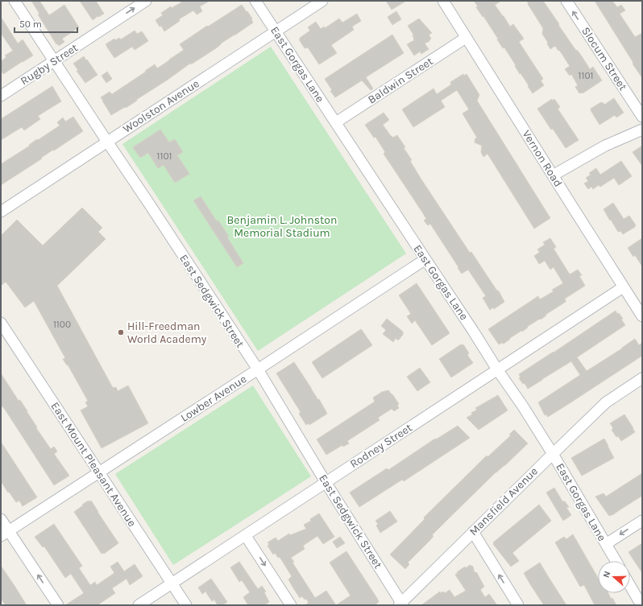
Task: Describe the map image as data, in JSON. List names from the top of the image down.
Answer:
{
  "streets": {
    "street": [
      "Slocum Street",
      "Rugby Street",
      "East Gorgas Lane",
      "Baldwin Street",
      "Woolston Avenue",
      "Vernon Road",
      "East Sedgwick Street",
      "Lowber Avenue",
      "Rodney Street",
      "East Mount Pleasant Avenue",
      "Mansfield Avenue"
    ]
  },
  "crossings": [
    ["Rugby Street", "East Sedgwick Street"],
    ["East Gorgas Lane", "Baldwin Street"],
    ["East Gorgas Lane", "Woolston Avenue"],
    ["East Gorgas Lane", "Lowber Avenue"],
    ["East Gorgas Lane", "Rodney Street"],
    ["East Gorgas Lane", "Mansfield Avenue"],
    ["Baldwin Street", "Vernon Road"],
    ["Woolston Avenue", "East Sedgwick Street"],
    ["Vernon Road", "Rodney Street"],
    ["East Sedgwick Street", "Lowber Avenue"],
    ["East Sedgwick Street", "Rodney Street"],
    ["East Sedgwick Street", "Mansfield Avenue"],
    ["Lowber Avenue", "East Mount Pleasant Avenue"],
    ["Rodney Street", "East Mount Pleasant Avenue"]
  ],
  "one_way": ["Slocum Street", "Rugby Street"],
  "parks": ["Benjamin L. Johnston Memorial Stadium"],
  "places": ["Hill-Freedman World Academy"],
  "house_numbers": ["1101", "1101", "1100"],
  "scale_bar": "50 m",
  "north": "left"
}
